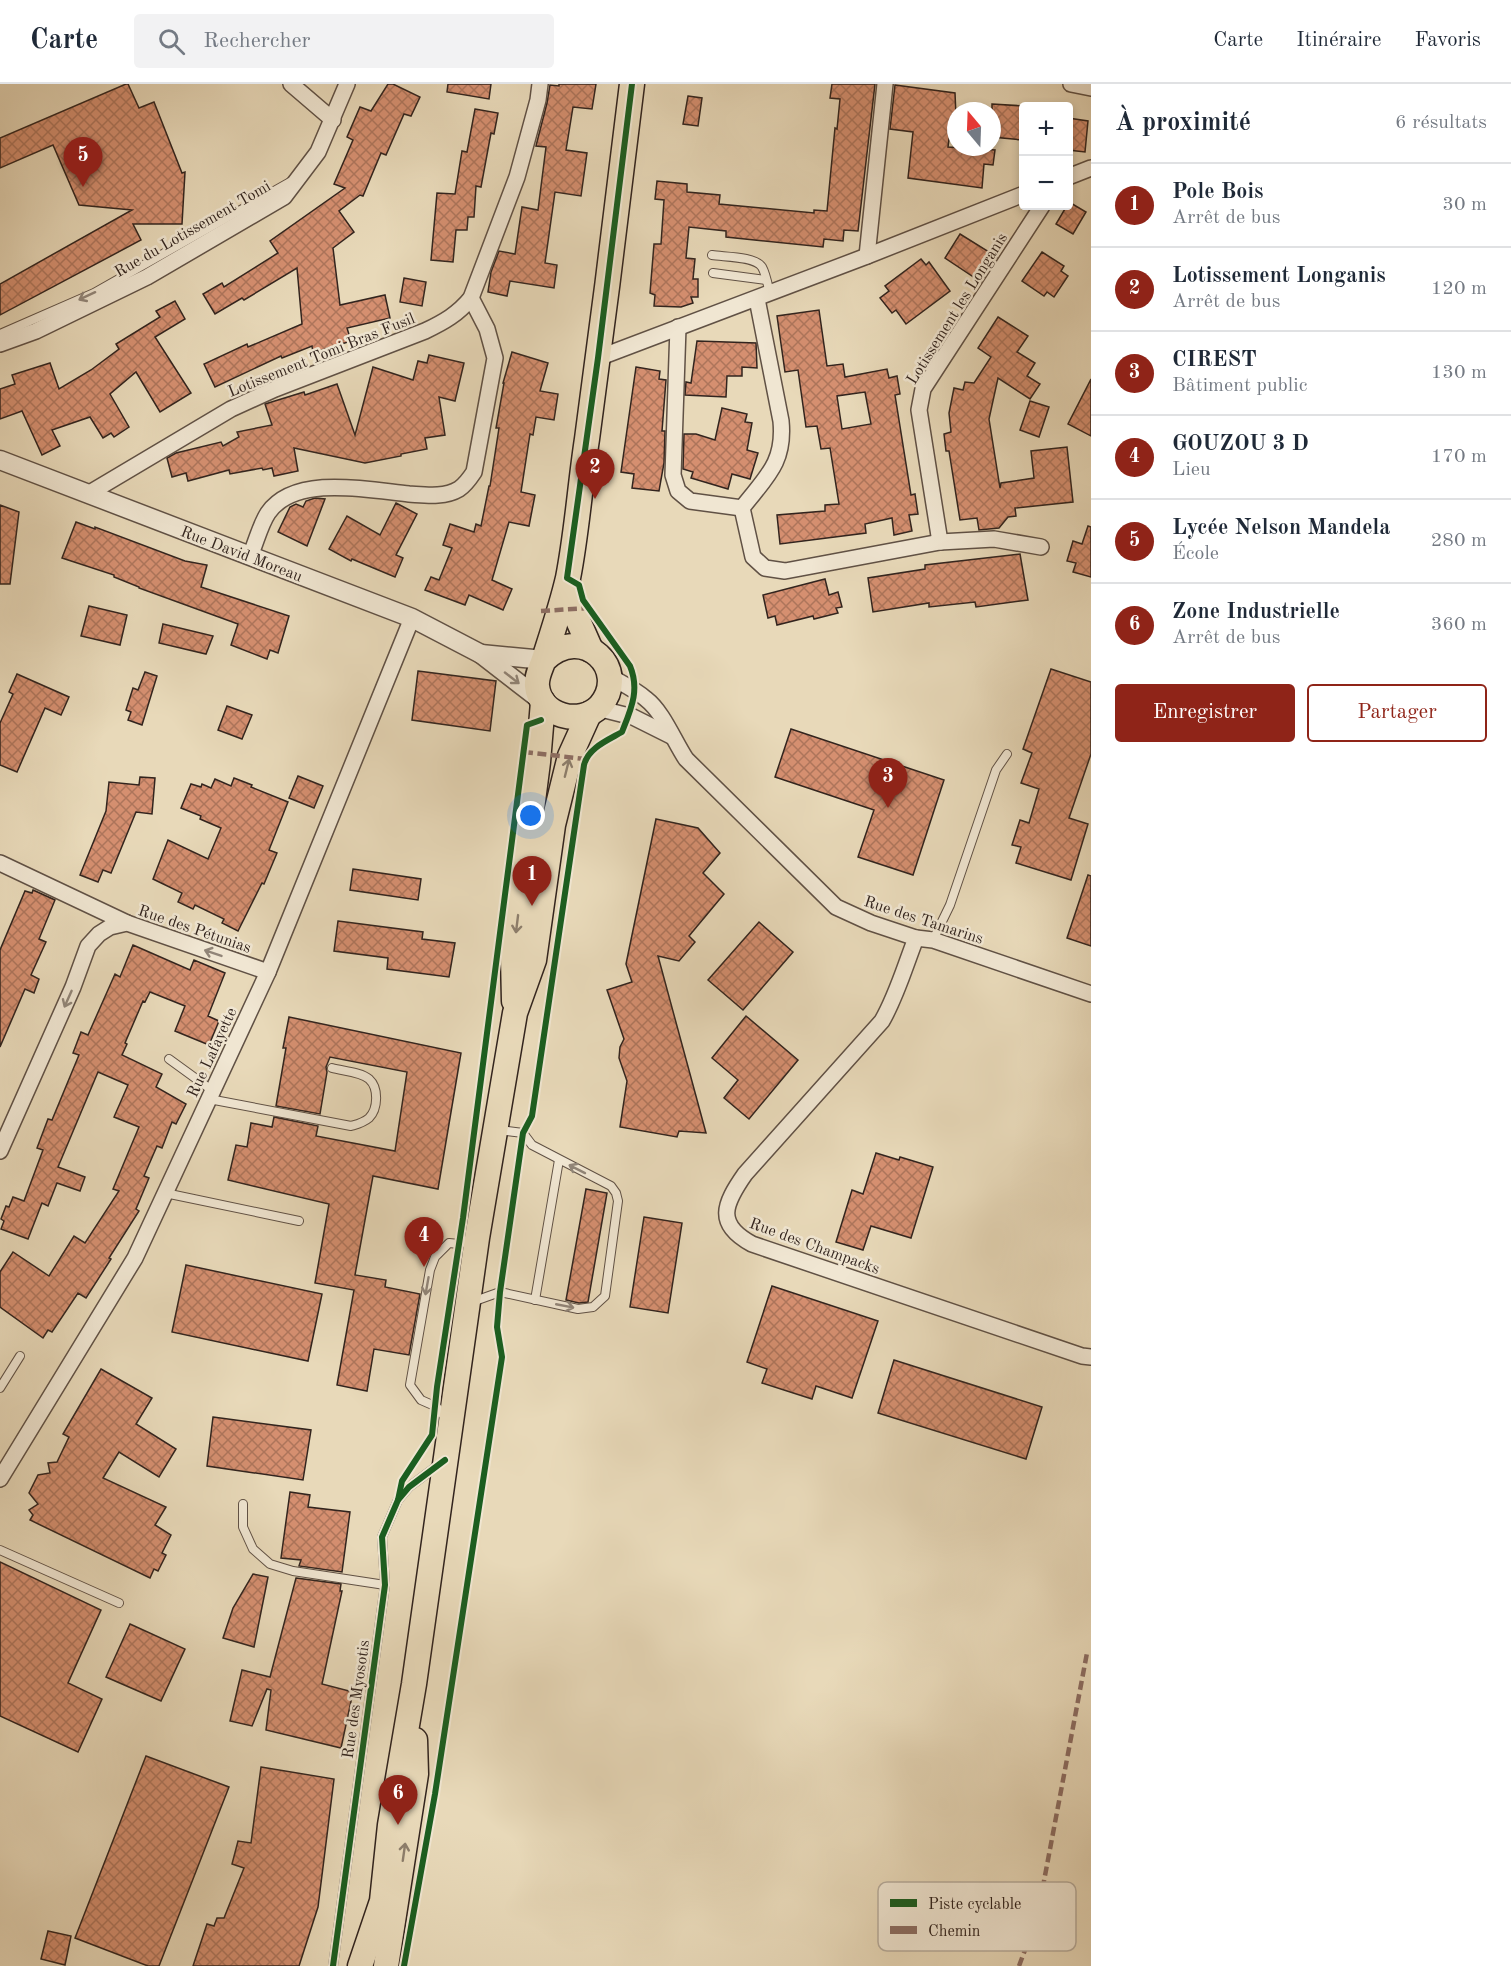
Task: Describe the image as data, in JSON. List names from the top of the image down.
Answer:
{
  "streets": {
    "street": [
      "Rue du Lotissement Tomi",
      "Lotissement les Longanis",
      "Lotissement Tomi Bras Fusil",
      "Rue David Moreau",
      "Rue des Tamarins",
      "Rue des Pétunias",
      "Rue Lafayette",
      "Rue des Champacks"
    ],
    "lane": ["Rue des Myosotis"]
  },
  "crossings": [
    ["Lotissement Tomi Bras Fusil", "Rue David Moreau"],
    ["Rue David Moreau", "Rue des Tamarins"],
    ["Rue David Moreau", "Rue Lafayette"],
    ["Rue des Tamarins", "Rue des Champacks"],
    ["Rue des Pétunias", "Rue Lafayette"]
  ],
  "legend": ["Piste cyclable", "Chemin"],
  "north": "top",
  "page": {
    "header": "Carte",
    "search": "Rechercher",
    "nav": ["Carte", "Itinéraire", "Favoris"],
    "heading": ["À proximité", "6 résultats"],
    "map_buttons": ["+", "−"],
    "pins": [
      "5",
      "2",
      "3",
      "1",
      "4",
      "6"
    ],
    "list": [
      {
        "mark": "1",
        "name": "Pole Bois",
        "note": "Arrêt de bus",
        "value": "30 m"
      },
      {
        "mark": "2",
        "name": "Lotissement Longanis",
        "note": "Arrêt de bus",
        "value": "120 m"
      },
      {
        "mark": "3",
        "name": "CIREST",
        "note": "Bâtiment public",
        "value": "130 m"
      },
      {
        "mark": "4",
        "name": "GOUZOU 3 D",
        "note": "Lieu",
        "value": "170 m"
      },
      {
        "mark": "5",
        "name": "Lycée Nelson Mandela",
        "note": "École",
        "value": "280 m"
      },
      {
        "mark": "6",
        "name": "Zone Industrielle",
        "note": "Arrêt de bus",
        "value": "360 m"
      }
    ],
    "buttons": ["Enregistrer", "Partager"]
  }
}
